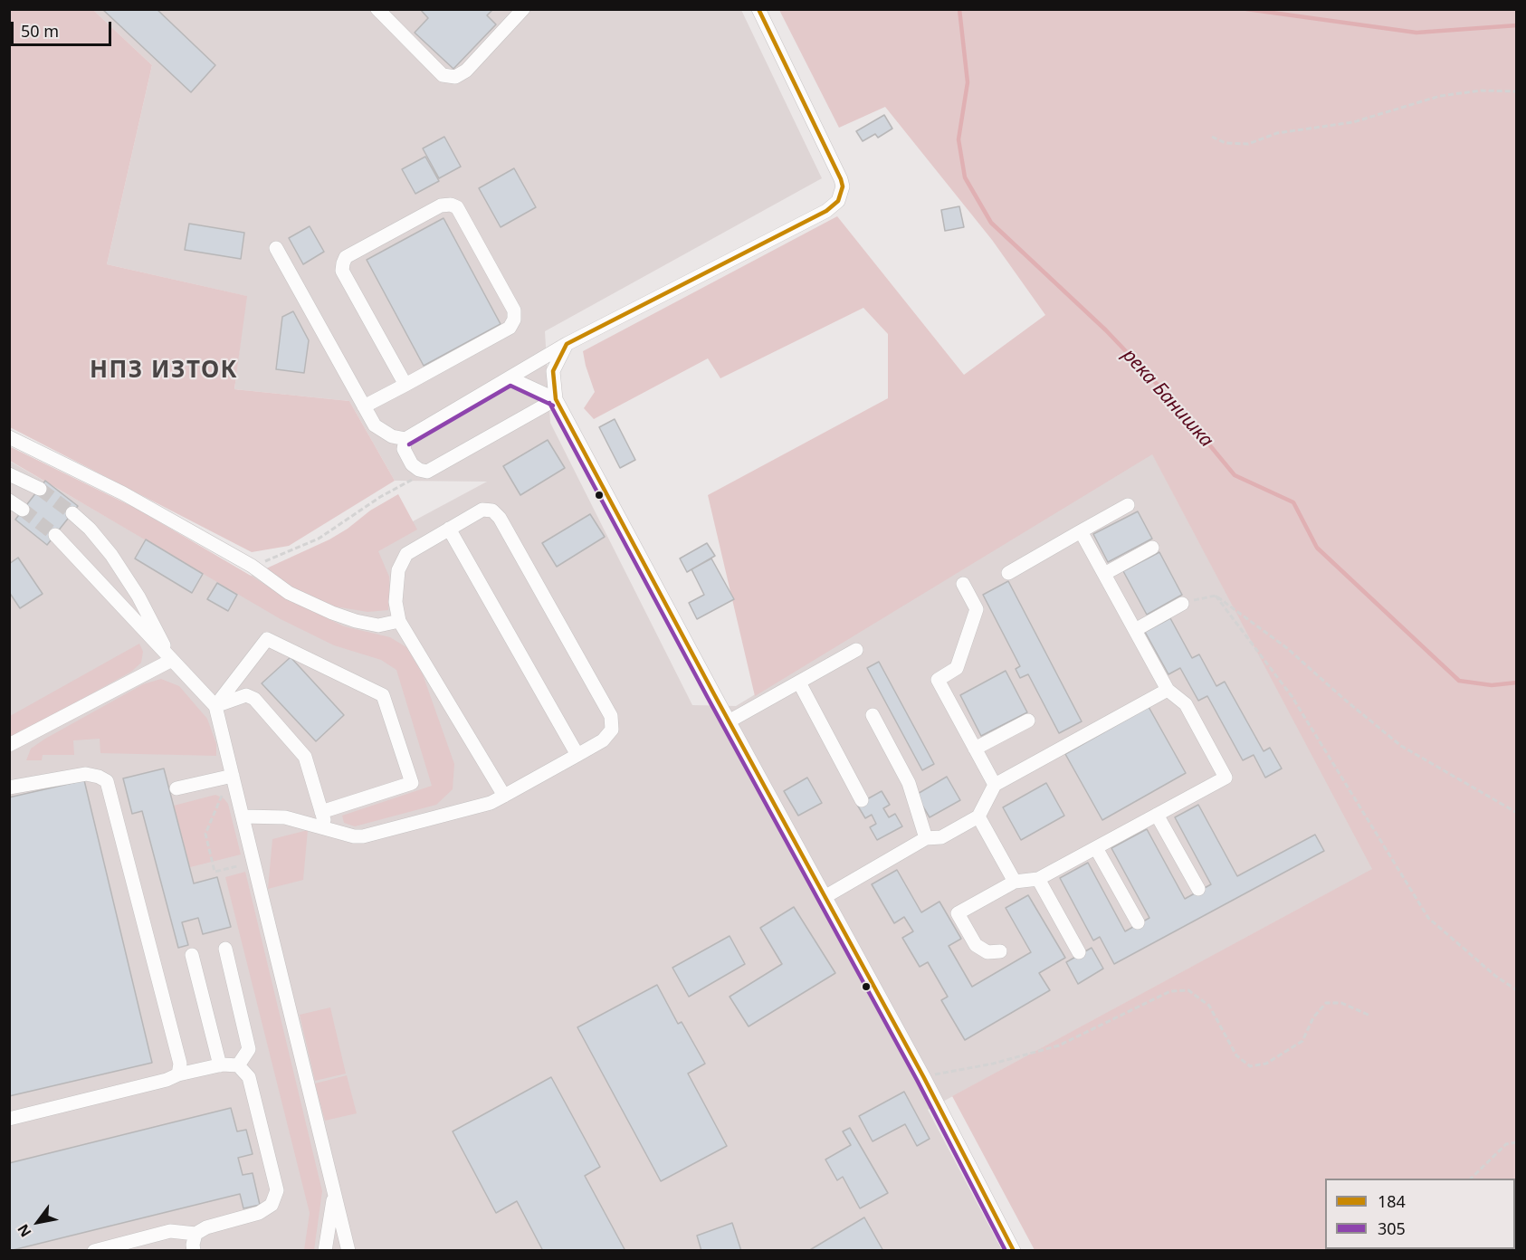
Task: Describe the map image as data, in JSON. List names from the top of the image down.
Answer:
{
  "districts": ["НПЗ ИЗТОК"],
  "water": ["река Банишка"],
  "lines": ["transit line 184", "transit line 305"],
  "legend": ["184", "305"],
  "scale_bar": "50 m",
  "north": "bottom left"
}
